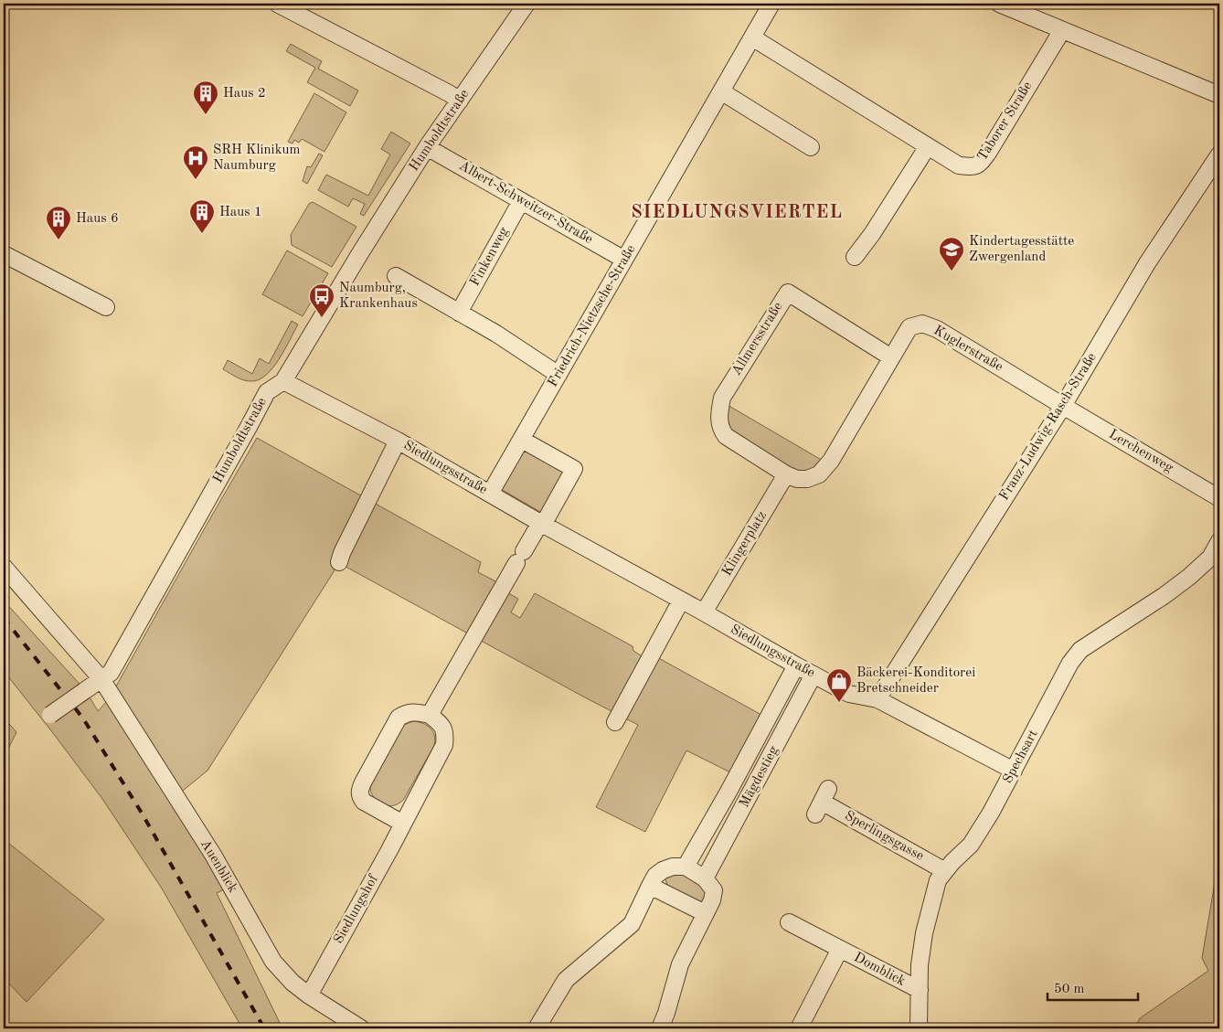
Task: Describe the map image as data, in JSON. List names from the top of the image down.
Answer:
{
  "streets": {
    "street": [
      "Taborer Straße",
      "Humboldtstraße",
      "Albert-Schweitzer-Straße",
      "Finkenweg",
      "Friedrich-Nietzsche-Straße",
      "Allmersstraße",
      "Kuglerstraße",
      "Franz-Ludwig-Rasch-Straße",
      "Lerchenweg",
      "Siedlungsstraße",
      "Klingerplatz",
      "Spechsart",
      "Mägdestieg",
      "Sperlingsgasse",
      "Auenblick",
      "Siedlungshof",
      "Domblick"
    ]
  },
  "crossings": [
    ["Humboldtstraße", "Albert-Schweitzer-Straße"],
    ["Humboldtstraße", "Siedlungsstraße"],
    ["Humboldtstraße", "Auenblick"],
    ["Albert-Schweitzer-Straße", "Finkenweg"],
    ["Albert-Schweitzer-Straße", "Friedrich-Nietzsche-Straße"],
    ["Friedrich-Nietzsche-Straße", "Siedlungsstraße"],
    ["Allmersstraße", "Kuglerstraße"],
    ["Allmersstraße", "Klingerplatz"],
    ["Kuglerstraße", "Franz-Ludwig-Rasch-Straße"],
    ["Kuglerstraße", "Lerchenweg"],
    ["Kuglerstraße", "Klingerplatz"],
    ["Franz-Ludwig-Rasch-Straße", "Lerchenweg"],
    ["Franz-Ludwig-Rasch-Straße", "Siedlungsstraße"],
    ["Siedlungsstraße", "Klingerplatz"],
    ["Siedlungsstraße", "Spechsart"],
    ["Siedlungsstraße", "Mägdestieg"],
    ["Spechsart", "Sperlingsgasse"],
    ["Spechsart", "Domblick"],
    ["Auenblick", "Siedlungshof"]
  ],
  "districts": ["SIEDLUNGSVIERTEL"],
  "places": {
    "building": ["Haus 2", "Haus 1", "Haus 6"],
    "hospital": ["SRH Klinikum Naumburg"],
    "school or university": ["Kindertagesstätte Zwergenland"],
    "bus stop": ["Naumburg, Krankenhaus"],
    "shop": ["Bäckerei-Konditorei Bretschneider"]
  },
  "scale_bar": "50 m"
}
